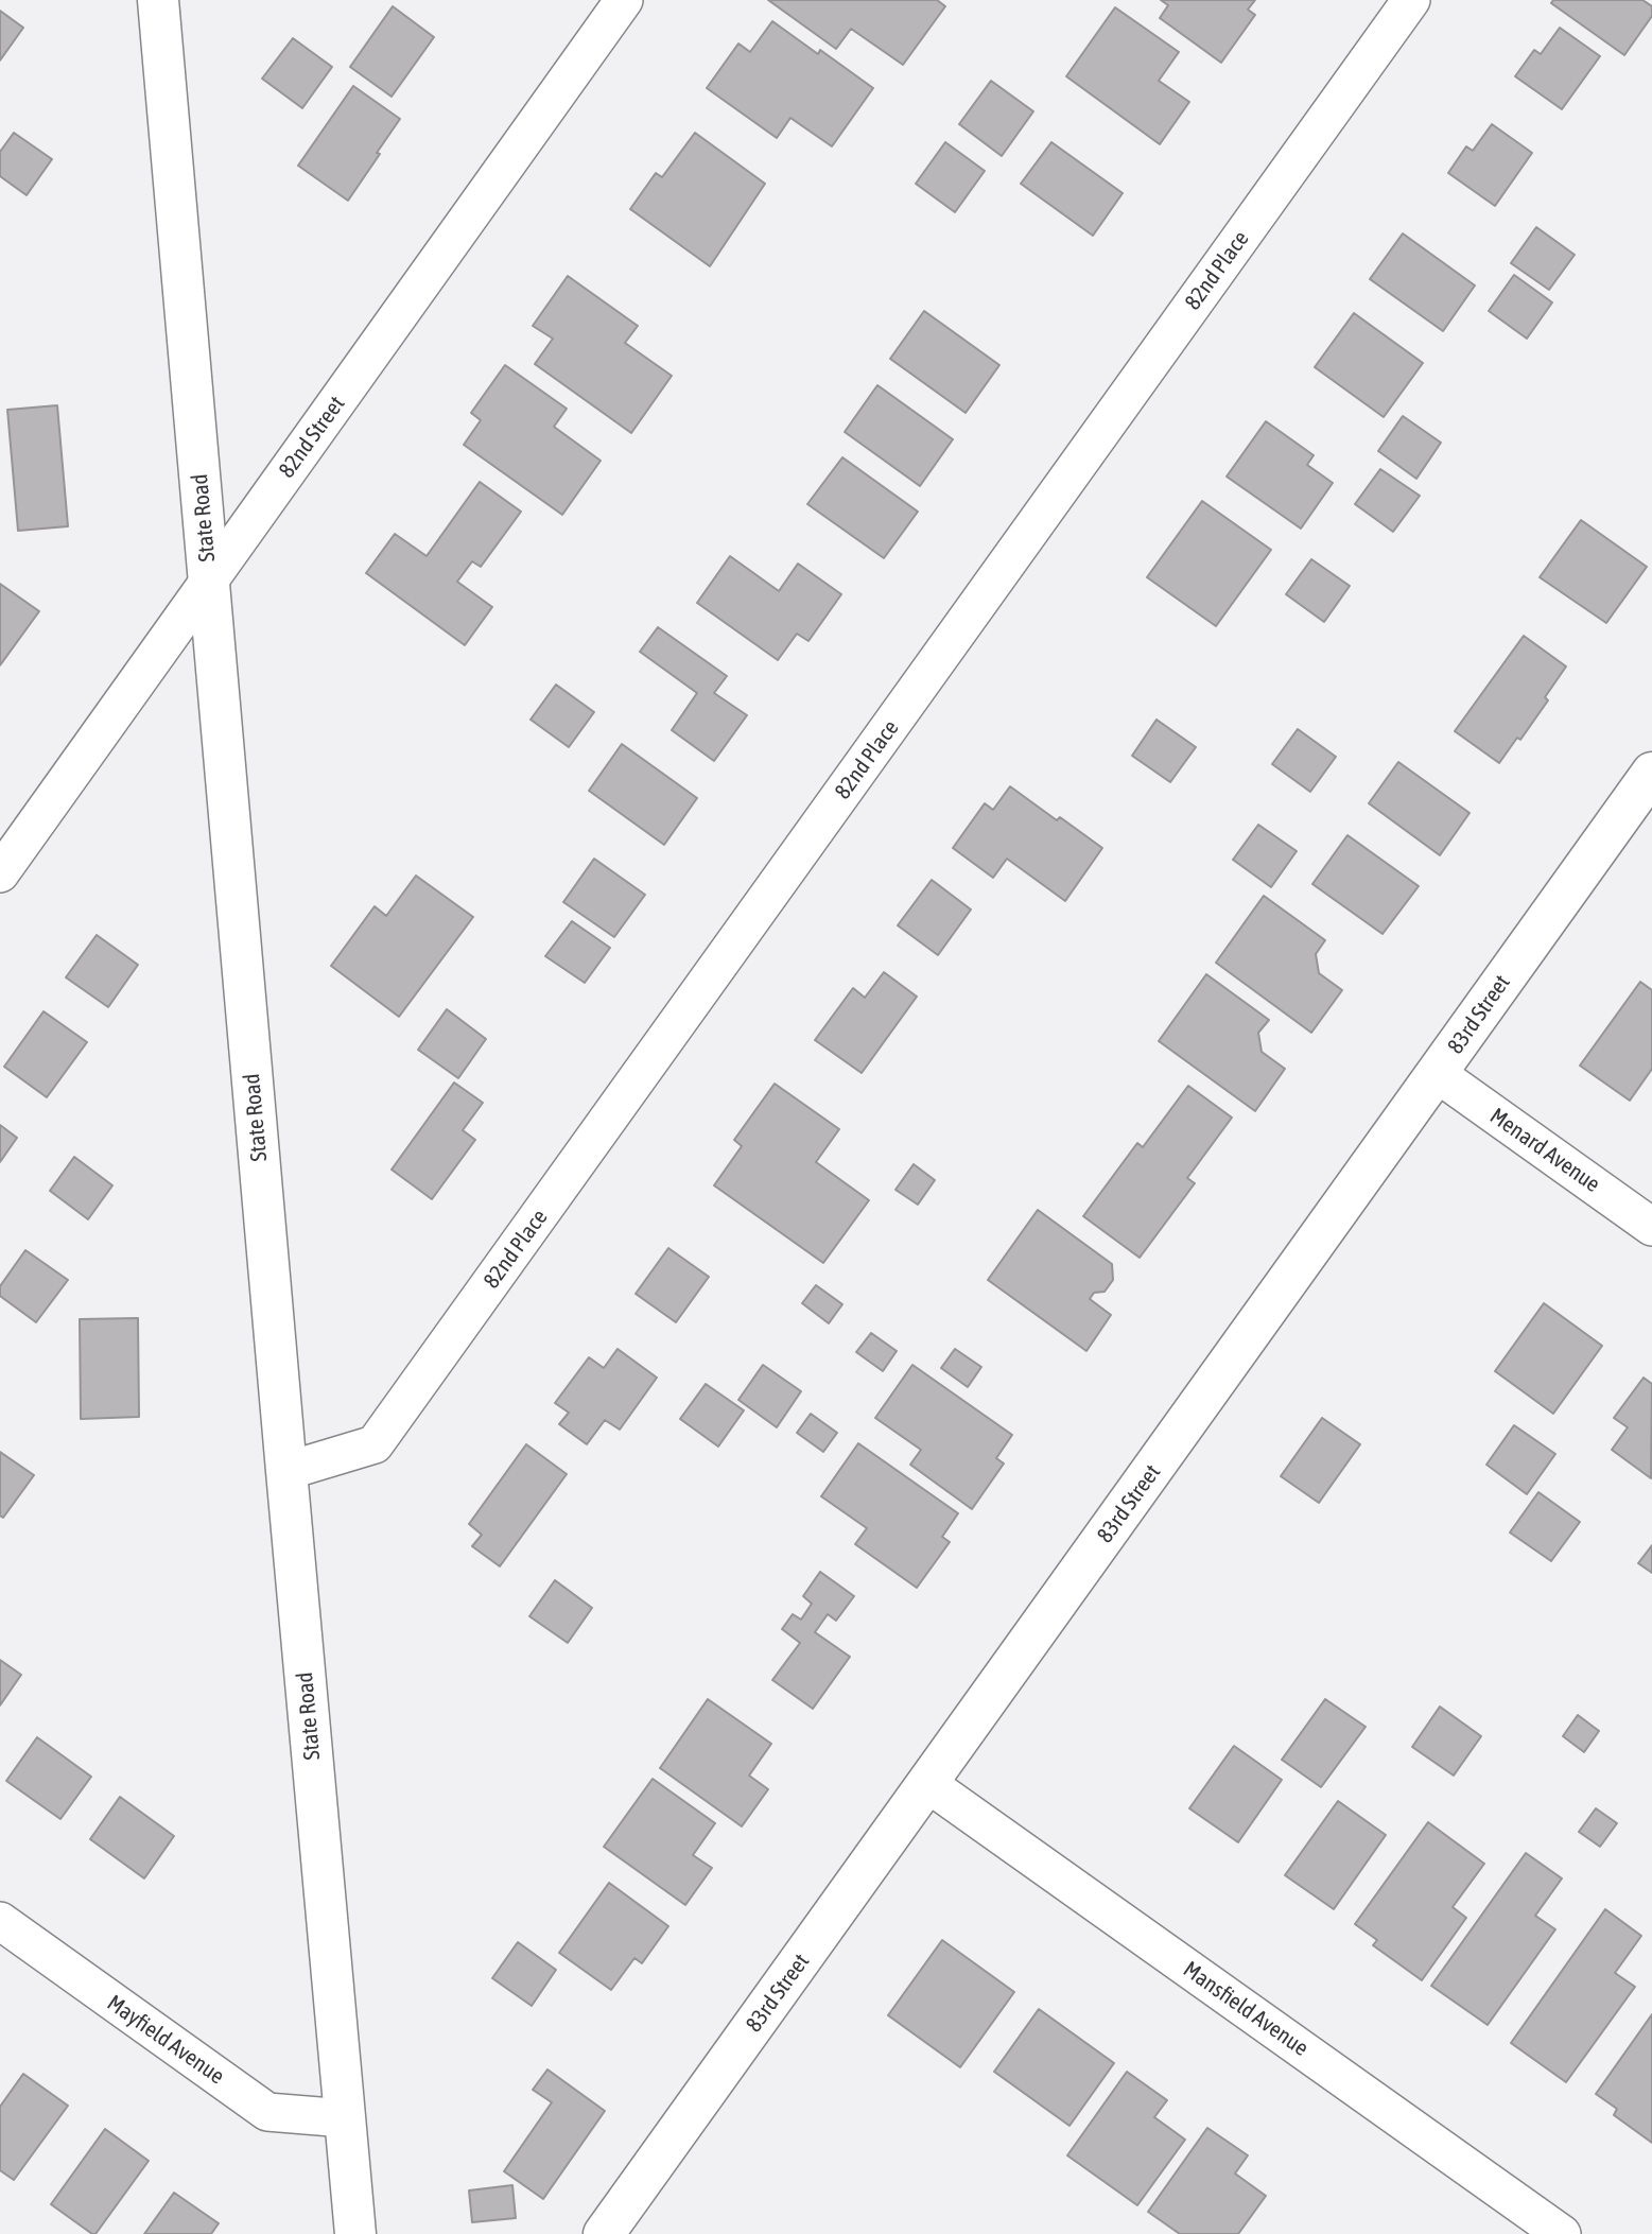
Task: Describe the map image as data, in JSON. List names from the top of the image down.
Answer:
{
  "streets": {
    "street": [
      "82nd Place",
      "82nd Street",
      "State Road",
      "83rd Street",
      "Menard Avenue",
      "Mansfield Avenue",
      "Mayfield Avenue"
    ]
  },
  "crossings": [
    ["82nd Place", "State Road"],
    ["82nd Street", "State Road"],
    ["State Road", "Mayfield Avenue"],
    ["83rd Street", "Menard Avenue"],
    ["83rd Street", "Mansfield Avenue"]
  ]
}
